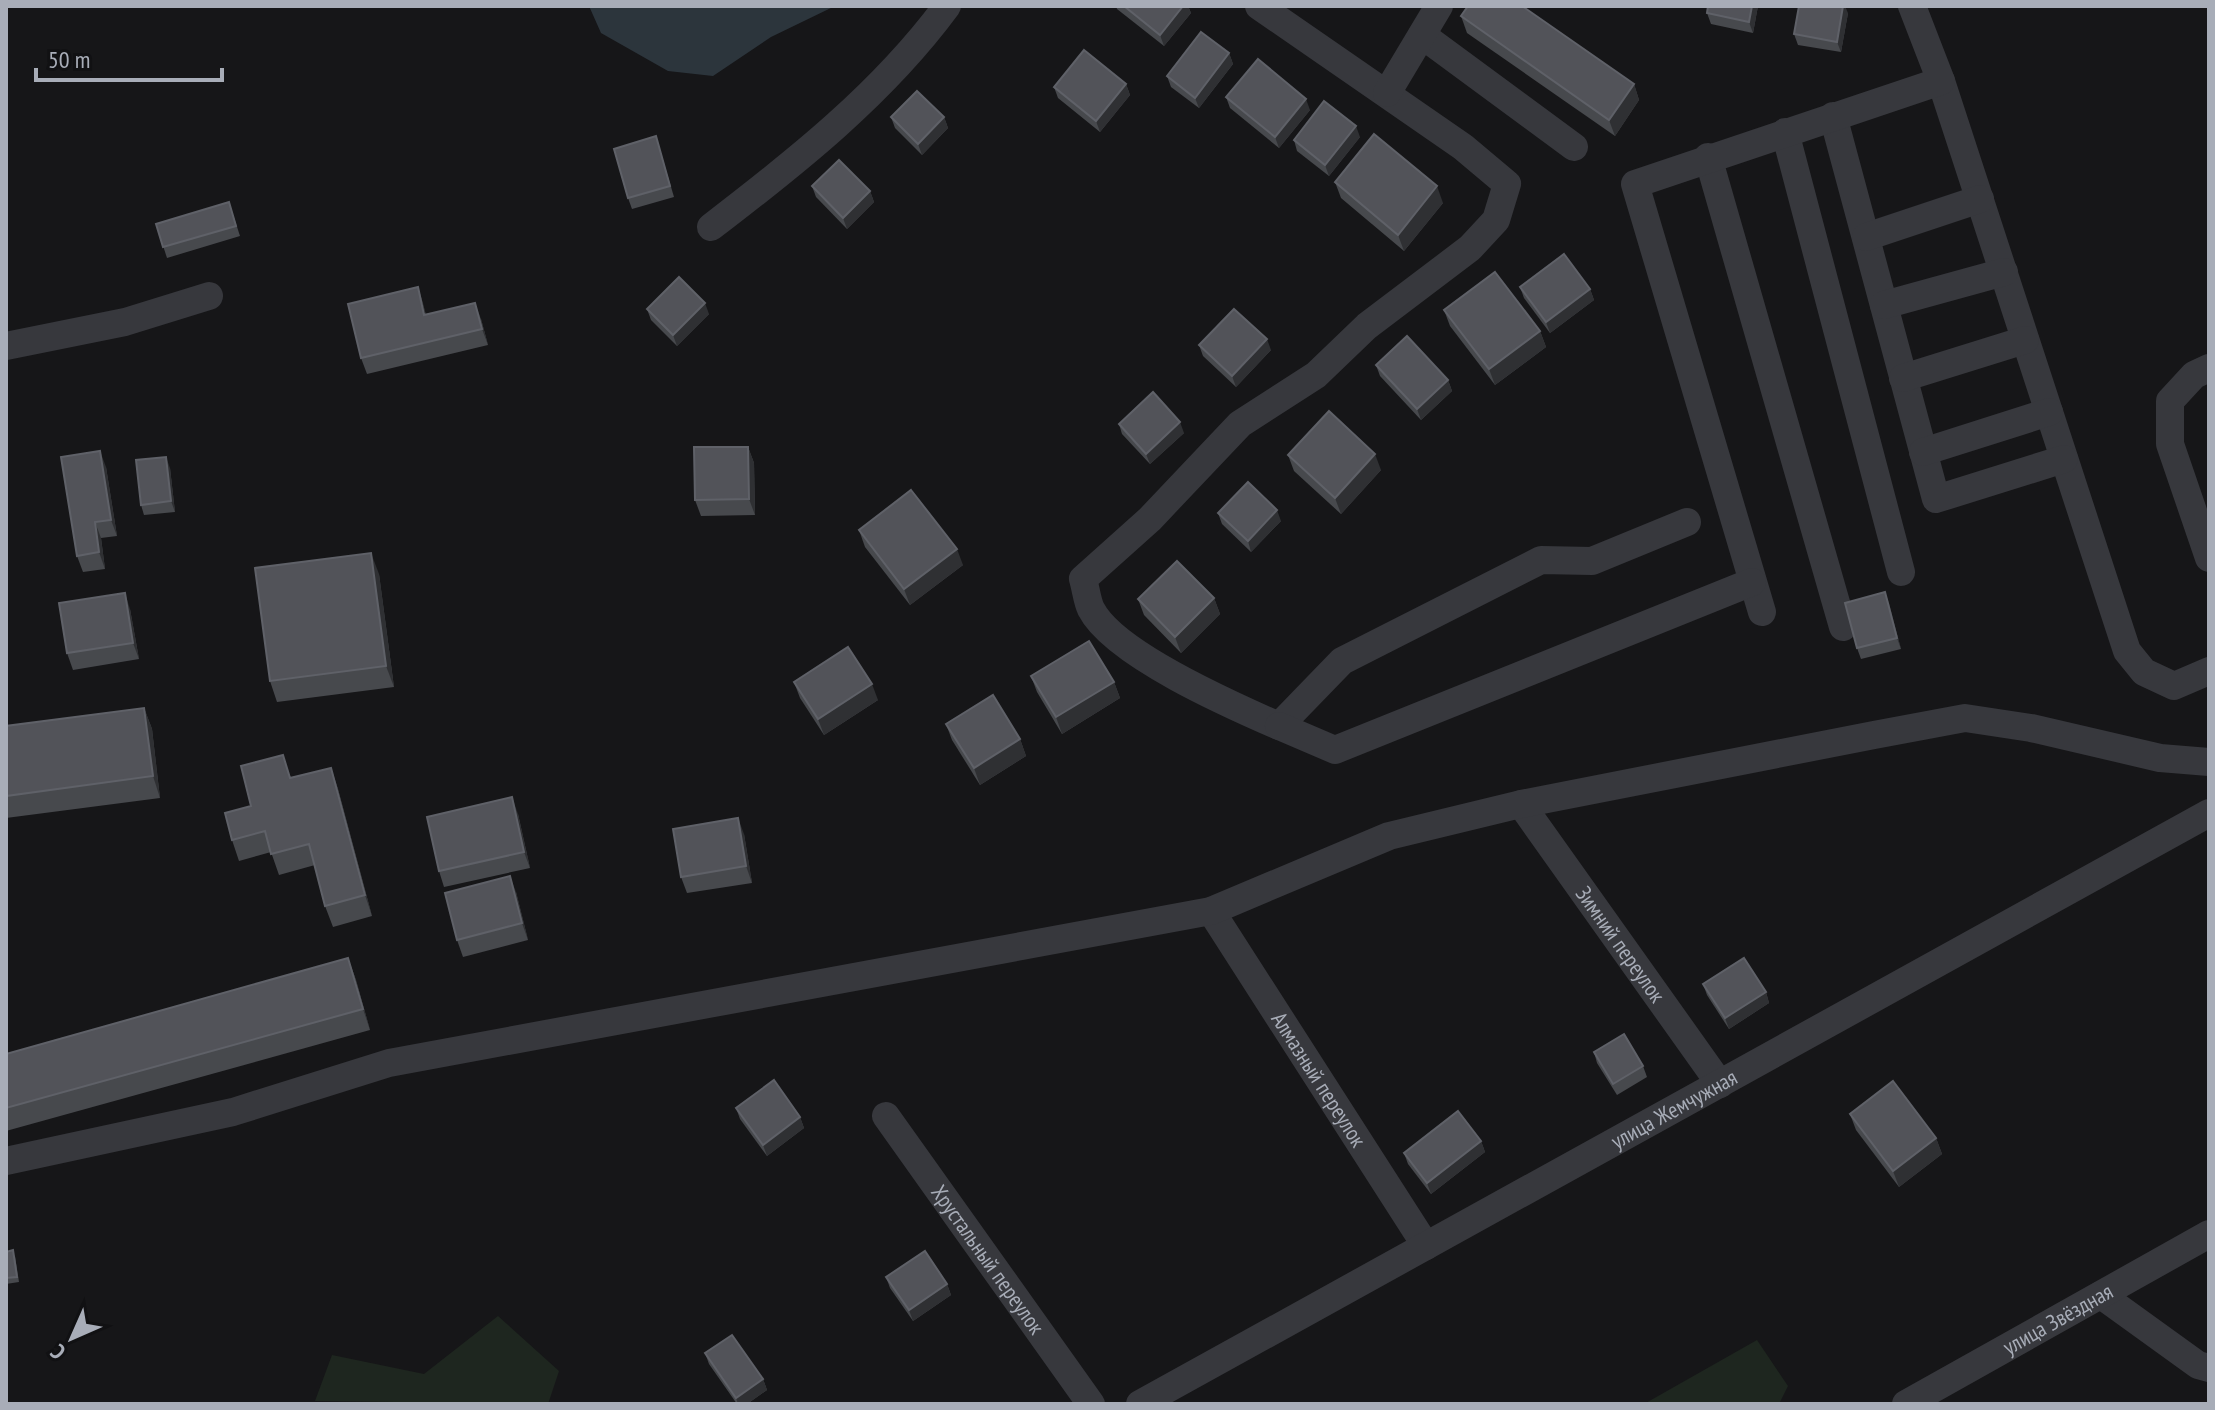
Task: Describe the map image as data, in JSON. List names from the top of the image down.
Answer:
{
  "streets": {
    "street": [
      "Зимний переулок",
      "Алмазный переулок",
      "улица Жемчужная",
      "Хрустальный переулок",
      "улица Звёздная"
    ]
  },
  "crossings": [
    ["Зимний переулок", "улица Жемчужная"],
    ["Алмазный переулок", "улица Жемчужная"]
  ],
  "scale_bar": "50 m",
  "north": "bottom left"
}
